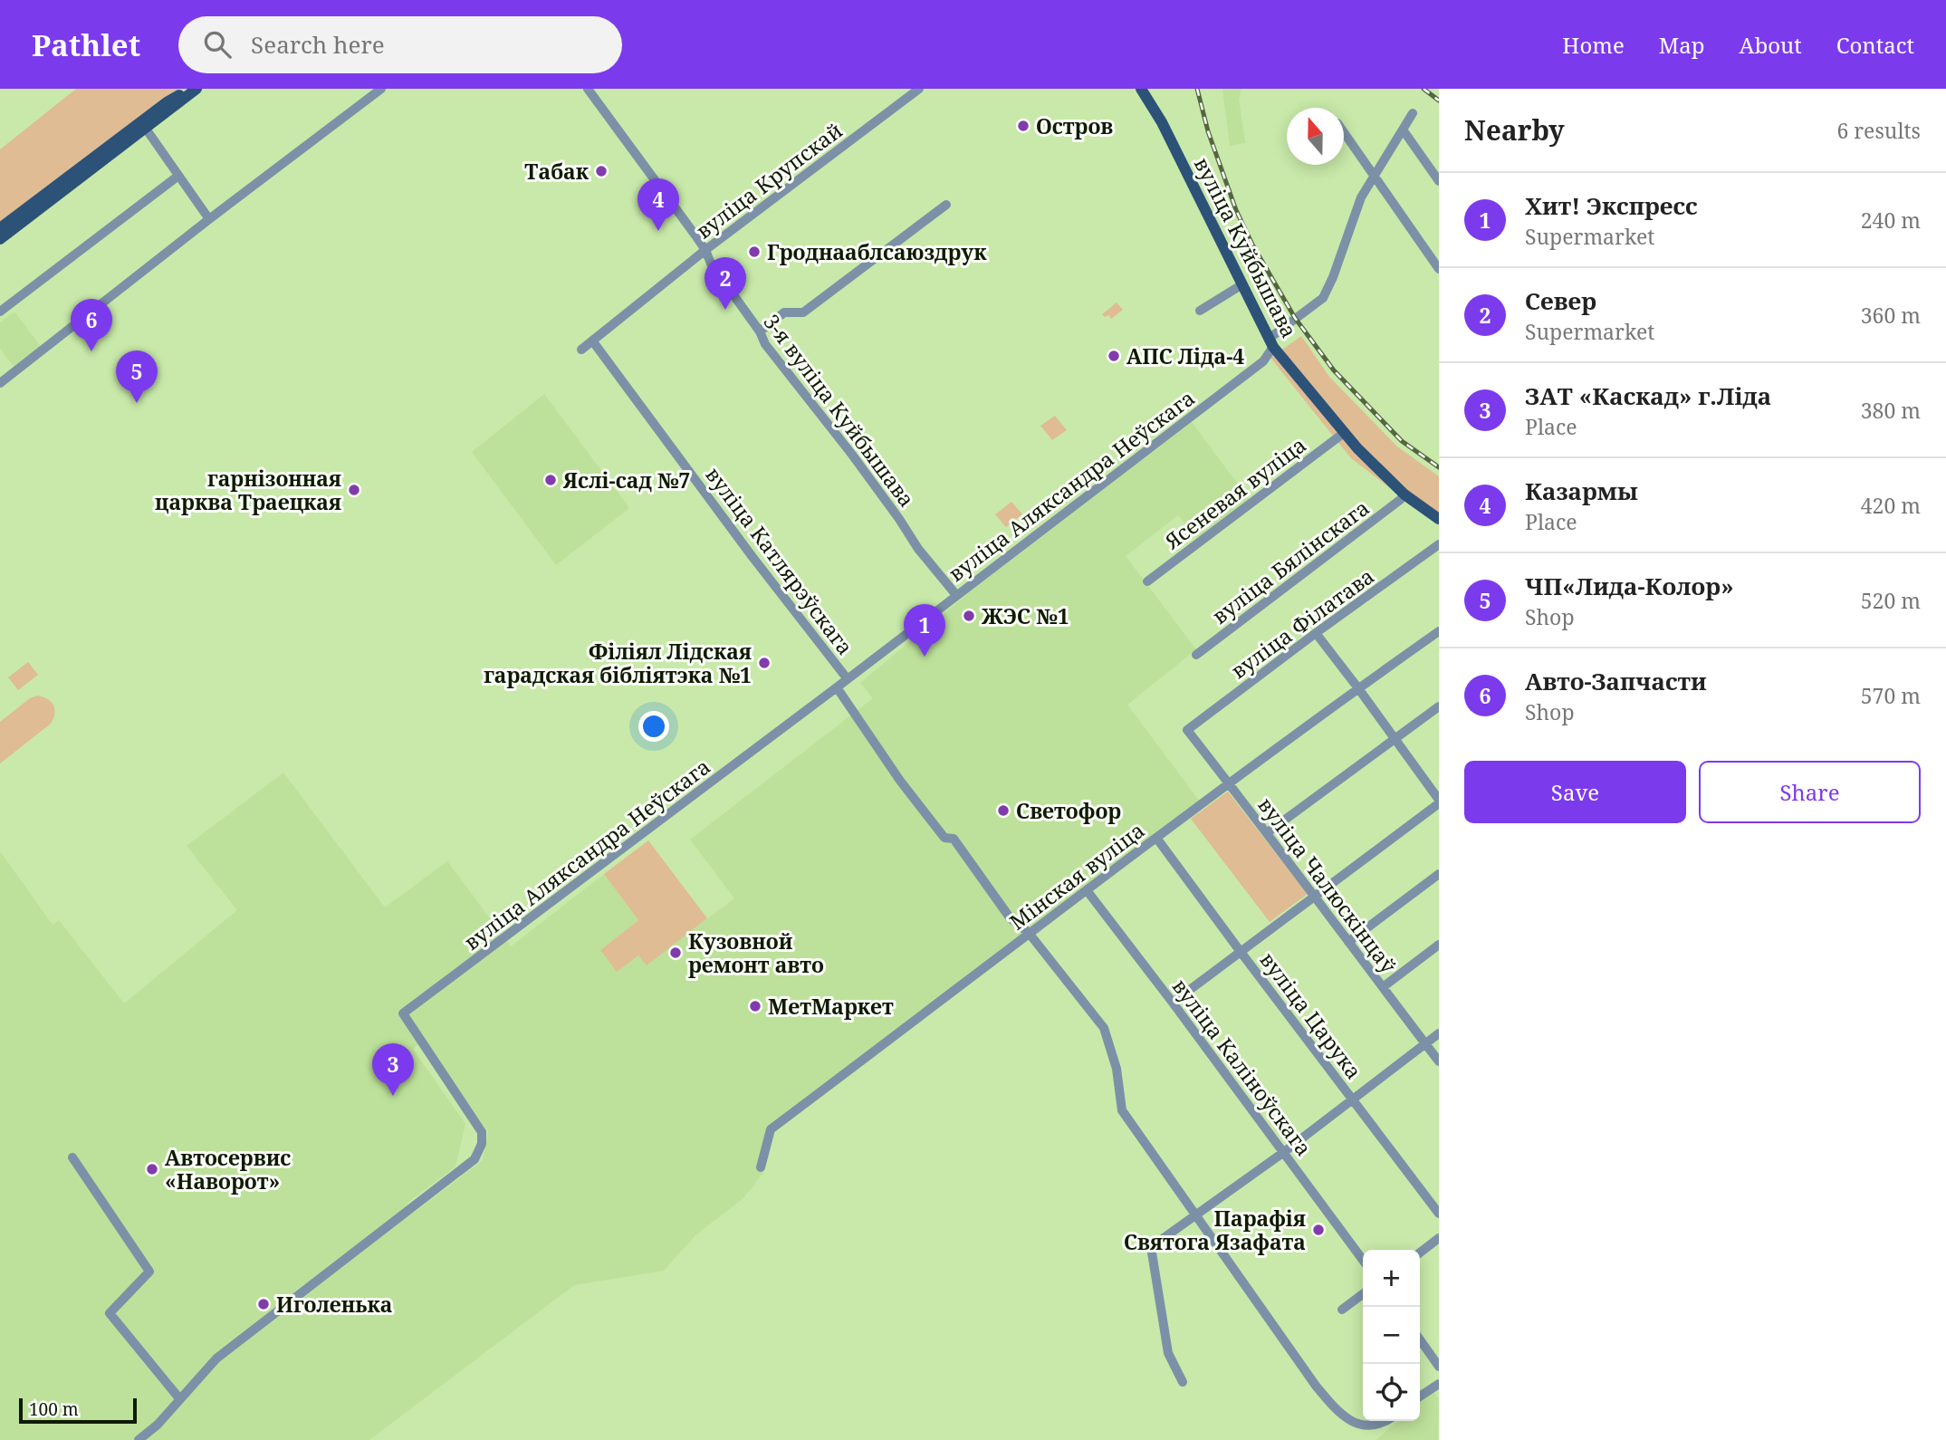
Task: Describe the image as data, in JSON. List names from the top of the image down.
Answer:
{
  "streets": {
    "main road": ["вуліца Куйбышава"],
    "street": [
      "вуліца Крупскай",
      "3-я вуліца Куйбышава",
      "вуліца Аляксандра Неўскага",
      "Ясеневая вуліца",
      "вуліца Катлярэўскага",
      "вуліца Бялінскага",
      "вуліца Філатава",
      "Мінская вуліца",
      "вуліца Чалюскінцаў",
      "вуліца Царука",
      "вуліца Каліноўскага"
    ]
  },
  "crossings": [
    ["вуліца Крупскай", "3-я вуліца Куйбышава"],
    ["вуліца Крупскай", "вуліца Катлярэўскага"],
    ["вуліца Куйбышава", "вуліца Аляксандра Неўскага"],
    ["вуліца Куйбышава", "Ясеневая вуліца"],
    ["вуліца Куйбышава", "вуліца Бялінскага"],
    ["3-я вуліца Куйбышава", "вуліца Аляксандра Неўскага"],
    ["вуліца Аляксандра Неўскага", "вуліца Катлярэўскага"],
    ["вуліца Філатава", "вуліца Чалюскінцаў"],
    ["Мінская вуліца", "вуліца Чалюскінцаў"],
    ["Мінская вуліца", "вуліца Царука"],
    ["Мінская вуліца", "вуліца Каліноўскага"]
  ],
  "places": [
    "Остров",
    "Табак",
    "Гроднааблсаюздрук",
    "АПС Ліда-4",
    "Яслі-сад №7",
    "гарнізонная царква Траецкая",
    "ЖЭС №1",
    "Філіял Лідская гарадская бібліятэка №1",
    "Светофор",
    "Кузовной ремонт авто",
    "МетМаркет",
    "Автосервис «Наворот»",
    "Парафія Святога Язафата",
    "Иголенька"
  ],
  "scale_bar": "100 m",
  "north": "top",
  "page": {
    "header": "Pathlet",
    "search": "Search here",
    "nav": [
      "Home",
      "Map",
      "About",
      "Contact"
    ],
    "heading": ["Nearby", "6 results"],
    "list": [
      {
        "mark": "1",
        "name": "Хит! Экспресс",
        "note": "Supermarket",
        "value": "240 m"
      },
      {
        "mark": "2",
        "name": "Север",
        "note": "Supermarket",
        "value": "360 m"
      },
      {
        "mark": "3",
        "name": "ЗАТ «Каскад» г.Ліда",
        "note": "Place",
        "value": "380 m"
      },
      {
        "mark": "4",
        "name": "Казармы",
        "note": "Place",
        "value": "420 m"
      },
      {
        "mark": "5",
        "name": "ЧП«Лида-Колор»",
        "note": "Shop",
        "value": "520 m"
      },
      {
        "mark": "6",
        "name": "Авто-Запчасти",
        "note": "Shop",
        "value": "570 m"
      }
    ],
    "pins": [
      "4",
      "2",
      "6",
      "5",
      "1",
      "3"
    ],
    "buttons": ["Save", "Share"],
    "map_buttons": ["+", "−"],
    "scale": "100 m"
  }
}
